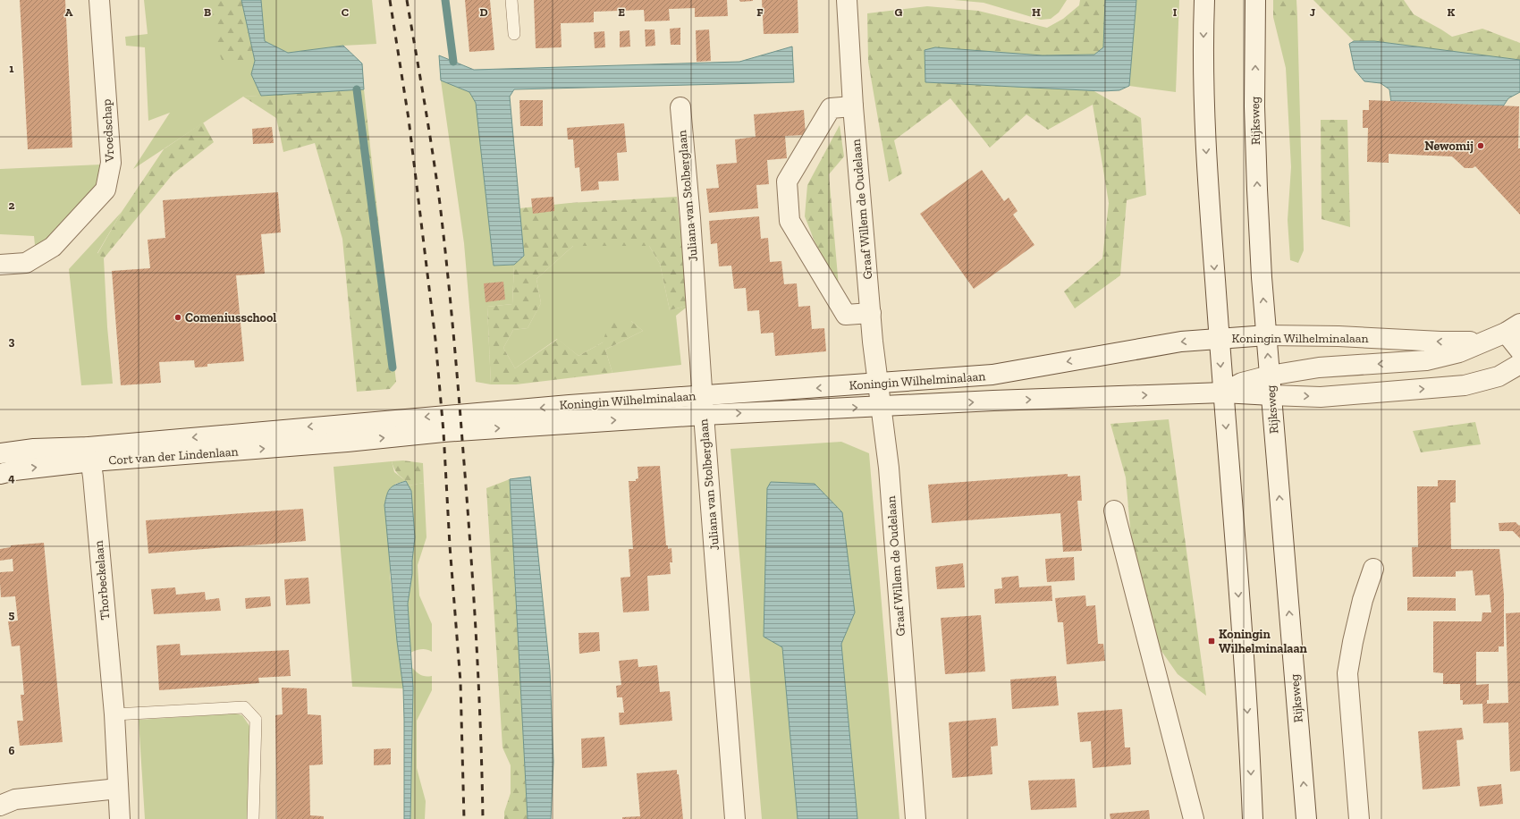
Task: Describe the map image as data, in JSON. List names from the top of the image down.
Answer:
{
  "streets": {
    "street": [
      "Rijksweg",
      "Vroedschap",
      "Juliana van Stolberglaan",
      "Graaf Willem de Oudelaan",
      "Koningin Wilhelminalaan",
      "Cort van der Lindenlaan",
      "Thorbeckelaan"
    ]
  },
  "crossings": [
    ["Rijksweg", "Koningin Wilhelminalaan"],
    ["Juliana van Stolberglaan", "Koningin Wilhelminalaan"],
    ["Graaf Willem de Oudelaan", "Koningin Wilhelminalaan"],
    ["Koningin Wilhelminalaan", "Cort van der Lindenlaan"],
    ["Cort van der Lindenlaan", "Thorbeckelaan"]
  ],
  "places": {
    "other": ["Newomij", "Comeniusschool"],
    "transit": ["Koningin Wilhelminalaan"]
  },
  "grid": {
    "columns": [
      "A",
      "B",
      "C",
      "D",
      "E",
      "F",
      "G",
      "H",
      "I",
      "J",
      "K"
    ],
    "rows": [
      "1",
      "2",
      "3",
      "4",
      "5",
      "6"
    ]
  }
}
